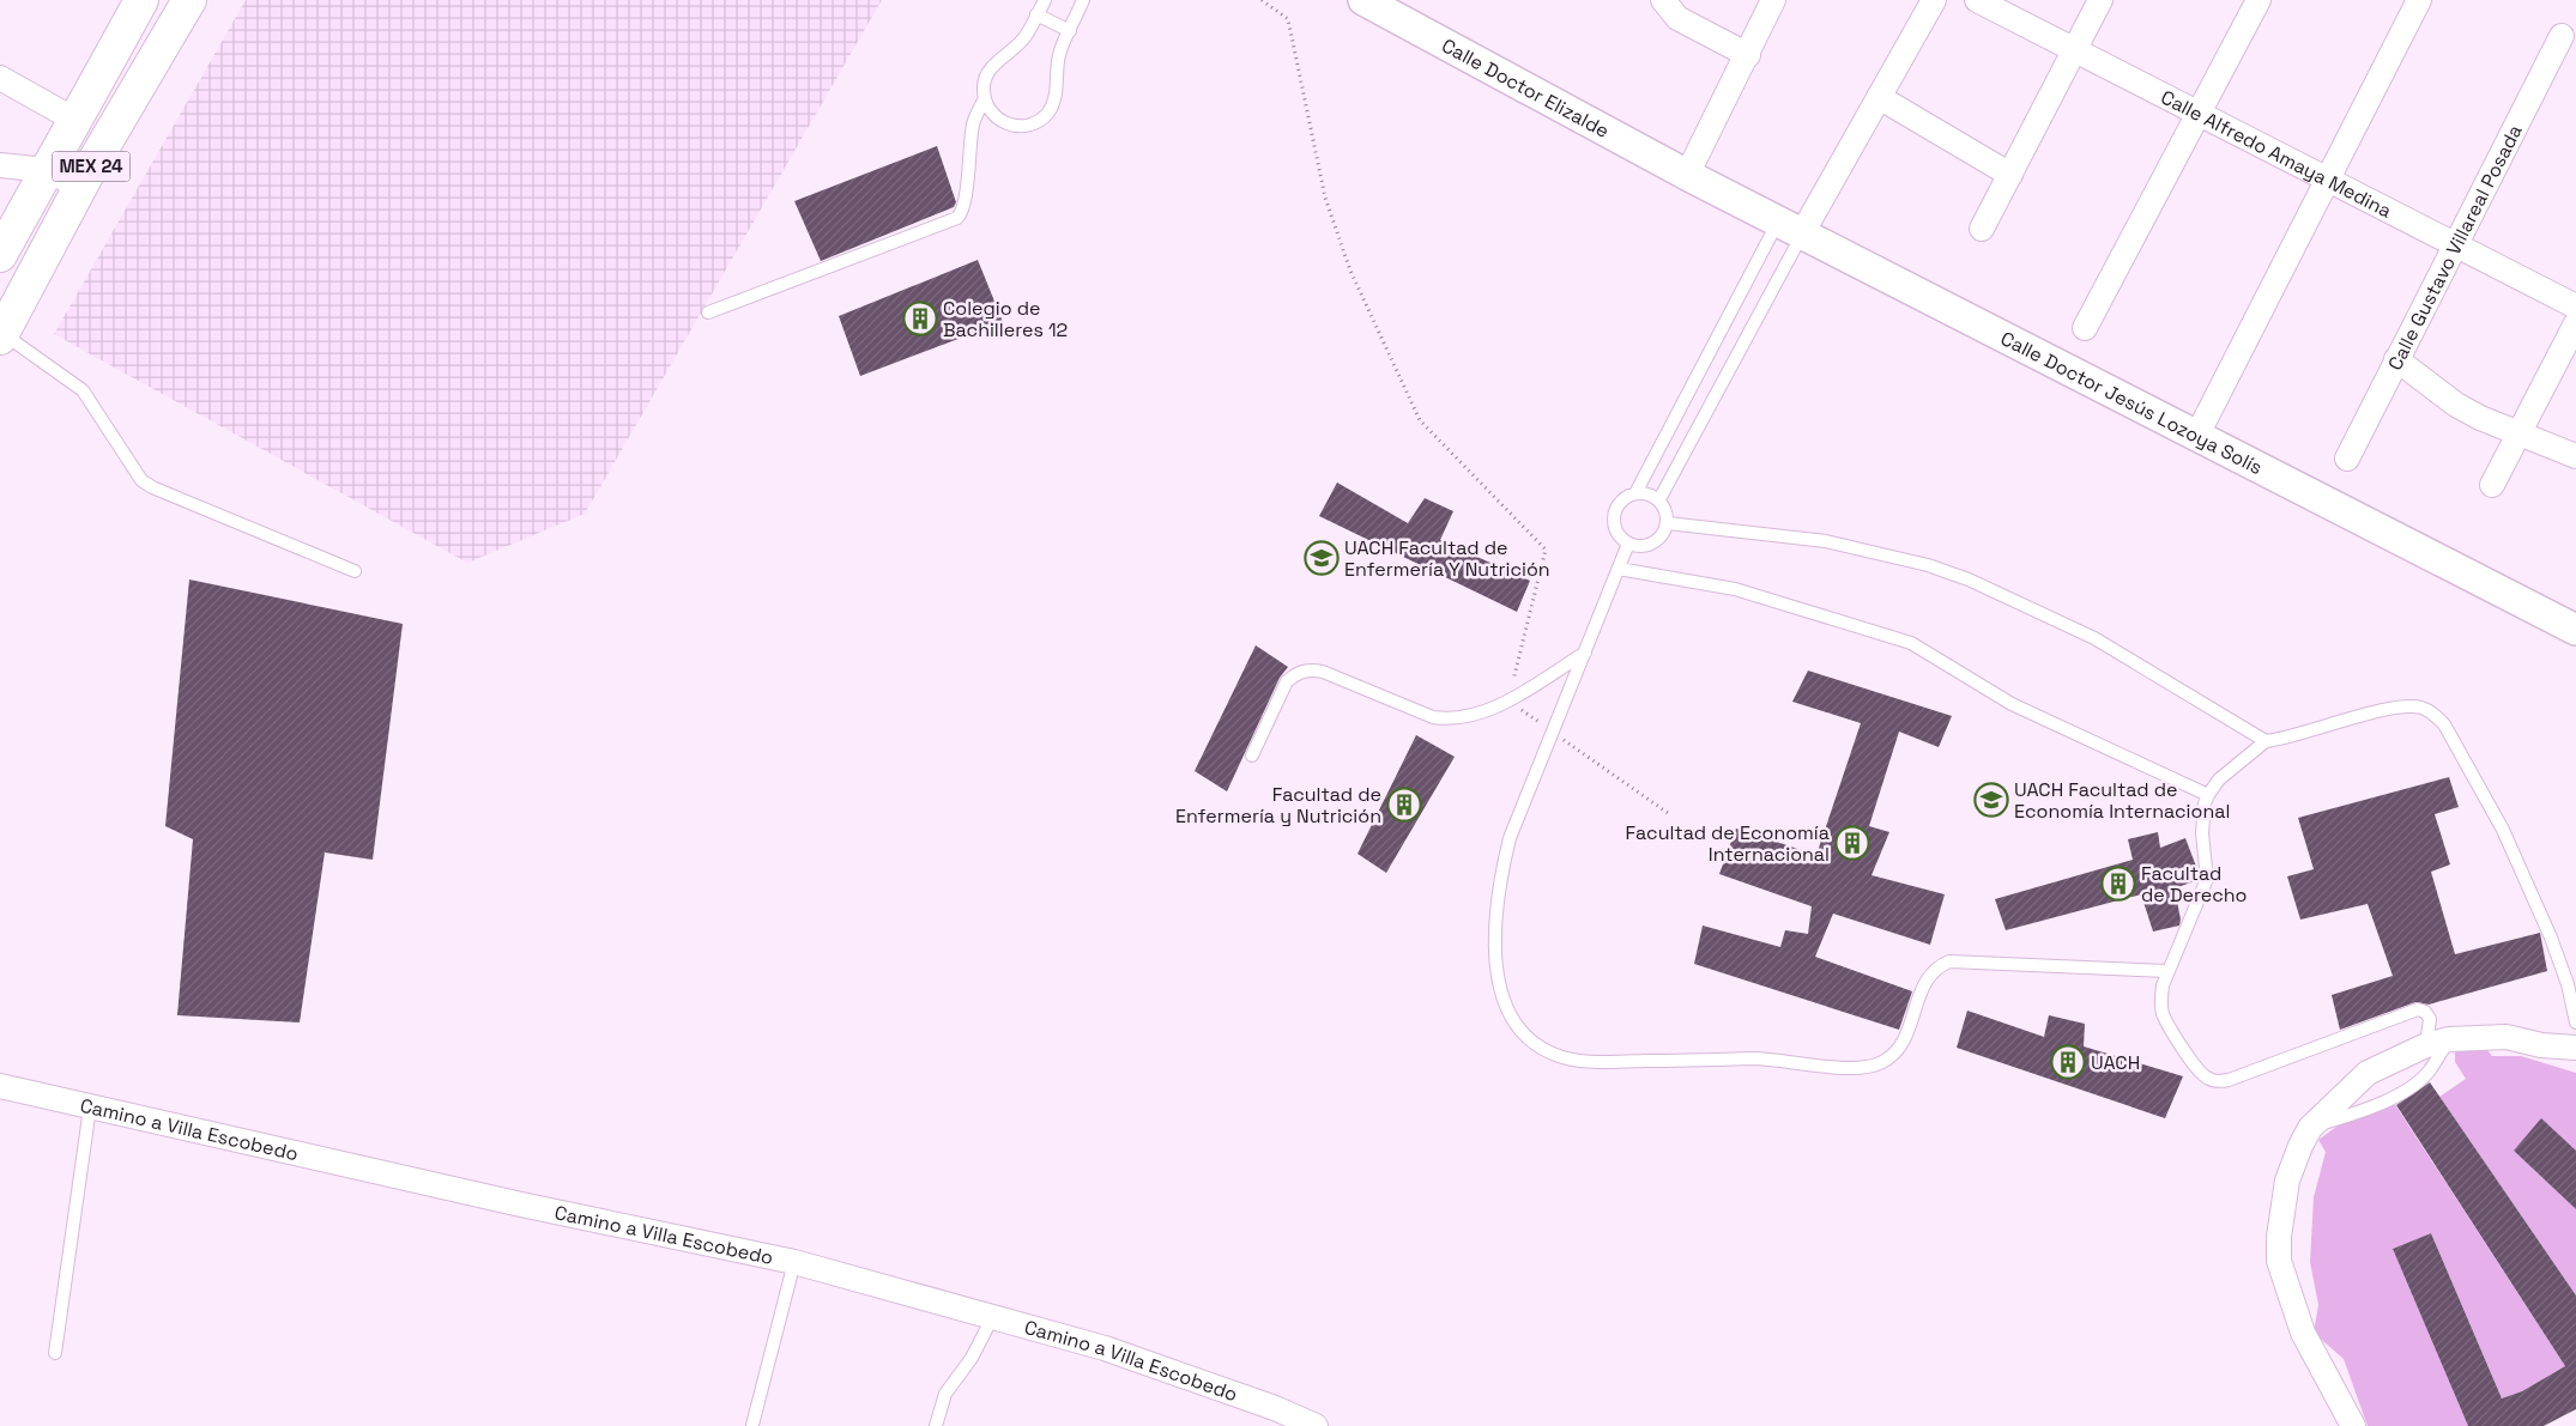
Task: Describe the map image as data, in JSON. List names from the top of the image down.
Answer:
{
  "streets": {
    "main road": ["MEX 24"],
    "street": [
      "Calle Doctor Elizalde",
      "Calle Alfredo Amaya Medina",
      "Calle Gustavo Villareal Posada",
      "Calle Doctor Jesús Lozoya Solís",
      "Camino a Villa Escobedo"
    ]
  },
  "crossings": [
    ["Calle Doctor Elizalde", "Calle Doctor Jesús Lozoya Solís"],
    ["Calle Alfredo Amaya Medina", "Calle Gustavo Villareal Posada"]
  ],
  "places": {
    "building": [
      "Colegio de Bachilleres 12",
      "Facultad de Enfermería y Nutrición",
      "Facultad de Economía Internacional",
      "Facultad de Derecho",
      "UACH"
    ],
    "school or university": ["UACH Facultad de Enfermería Y Nutrición", "UACH Facultad de Economía Internacional"]
  }
}
